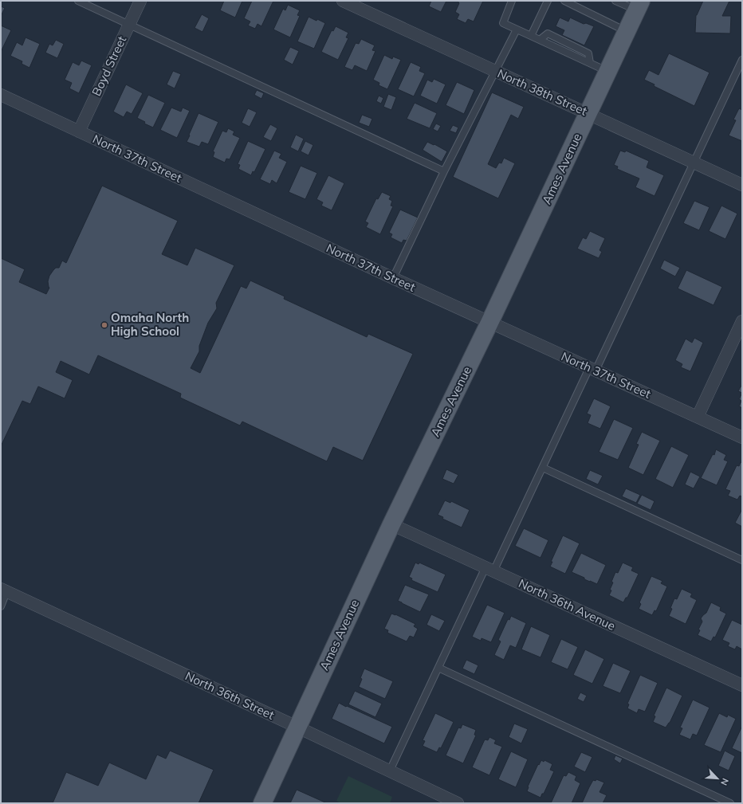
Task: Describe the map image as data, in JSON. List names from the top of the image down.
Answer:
{
  "streets": {
    "main road": ["Ames Avenue"],
    "street": [
      "Boyd Street",
      "North 38th Street",
      "North 37th Street",
      "North 36th Avenue",
      "North 36th Street"
    ]
  },
  "crossings": [
    ["Boyd Street", "North 37th Street"],
    ["North 38th Street", "Ames Avenue"],
    ["North 37th Street", "Ames Avenue"],
    ["Ames Avenue", "North 36th Avenue"],
    ["Ames Avenue", "North 36th Street"]
  ],
  "places": ["Omaha North High School"],
  "north": "bottom right"
}
